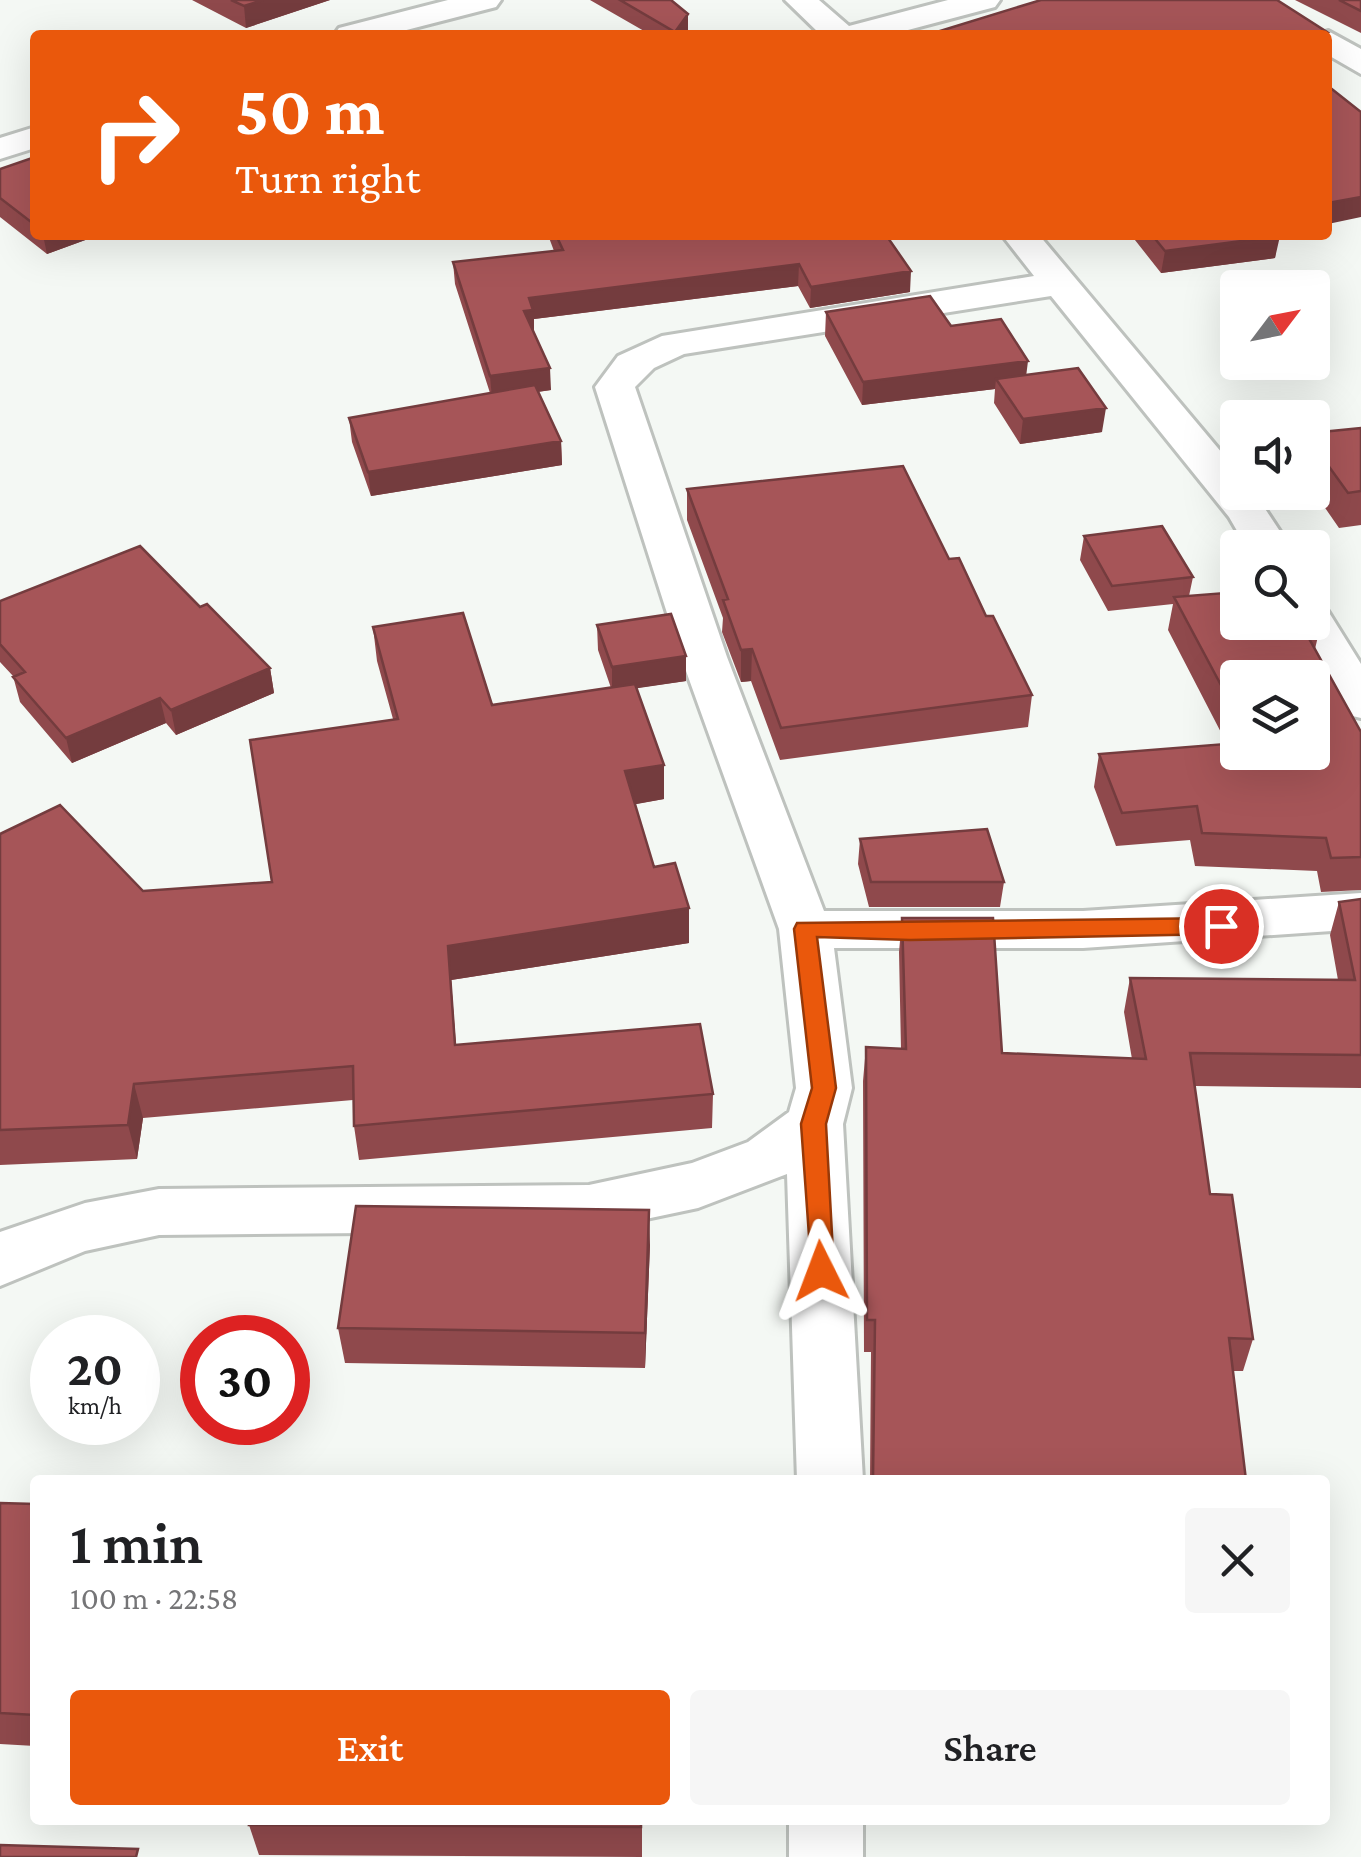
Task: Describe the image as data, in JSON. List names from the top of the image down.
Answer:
{
  "north": "top right",
  "page": {
    "turn": ["50 m", "Turn right"],
    "speed": "20 km/h",
    "limit": "30",
    "heading": ["1 min", "100 m · 22:58"],
    "buttons": ["Exit", "Share"]
  }
}
